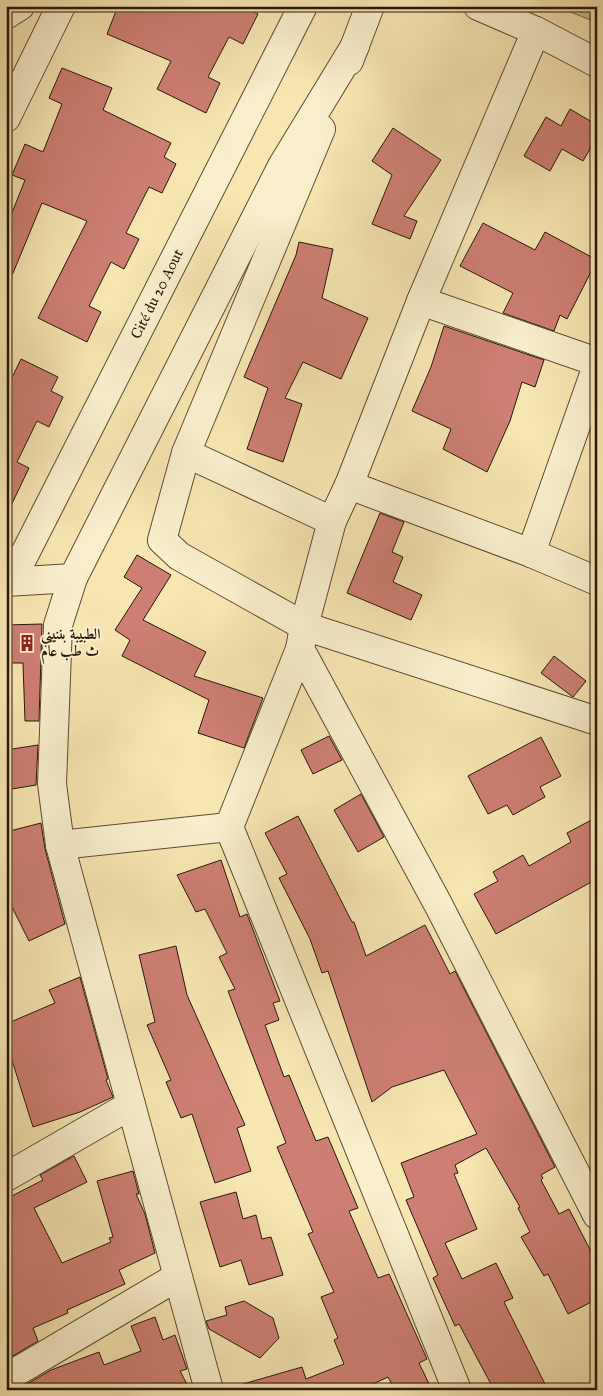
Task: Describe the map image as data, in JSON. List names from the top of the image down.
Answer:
{
  "streets": {
    "street": ["Cité du 20 Aout"]
  },
  "places": {
    "building": ["الطبيبة بننيني ث طب عام"]
  }
}
